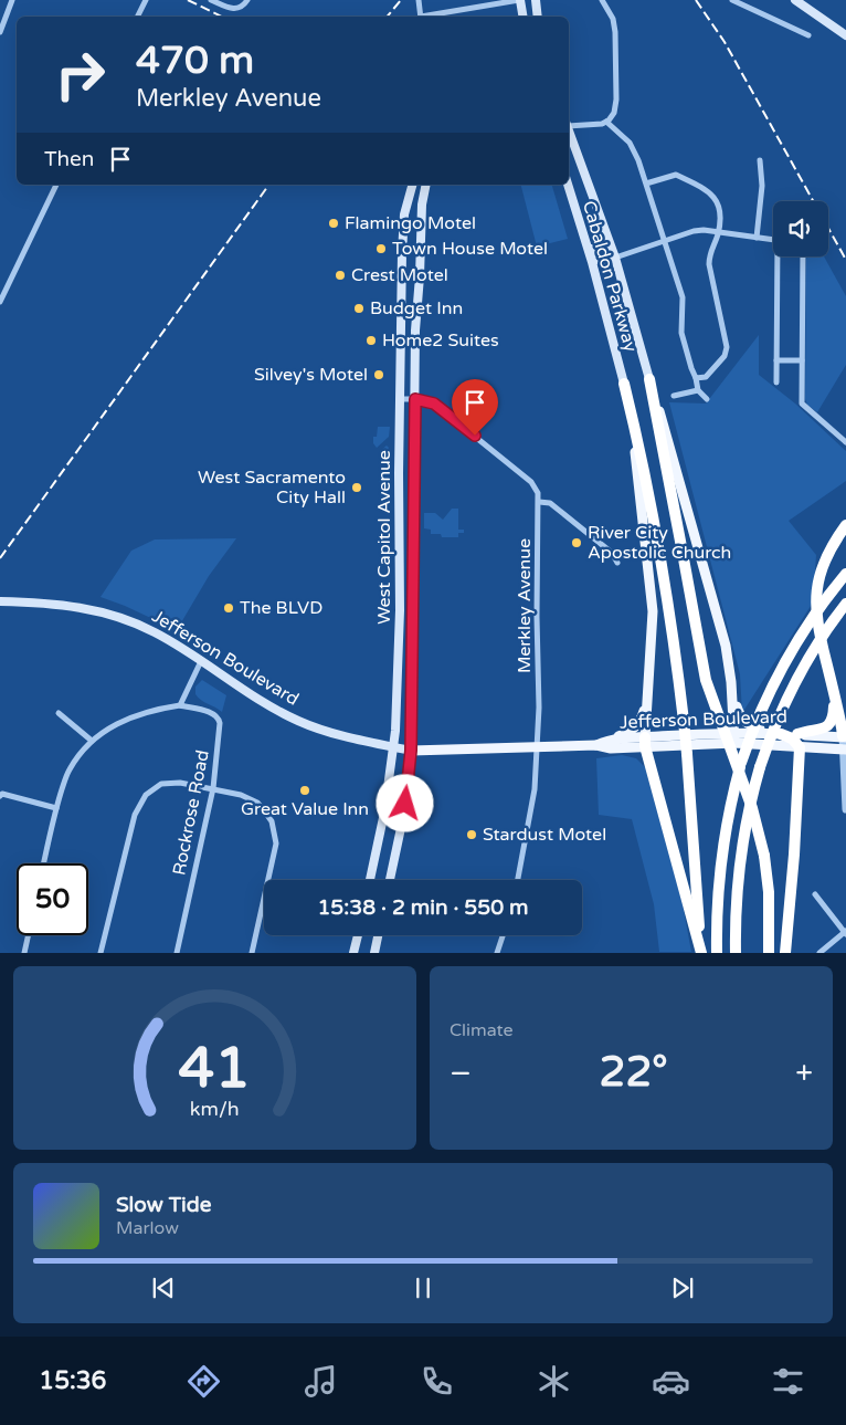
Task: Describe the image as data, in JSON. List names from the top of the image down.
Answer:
{
  "streets": {
    "main road": ["Cabaldon Parkway", "West Capitol Avenue", "Jefferson Boulevard"],
    "street": ["Merkley Avenue", "Rockrose Road"]
  },
  "crossings": [
    ["West Capitol Avenue", "Merkley Avenue"],
    ["West Capitol Avenue", "Jefferson Boulevard"],
    ["Merkley Avenue", "Jefferson Boulevard"]
  ],
  "places": [
    "Flamingo Motel",
    "Town House Motel",
    "Crest Motel",
    "Budget Inn",
    "Home2 Suites",
    "Silvey's Motel",
    "West Sacramento City Hall",
    "River City Apostolic Church",
    "The BLVD",
    "Great Value Inn",
    "Stardust Motel"
  ],
  "page": {
    "turn": ["470 m", "Merkley Avenue"],
    "then": "Then",
    "limit": "50",
    "trip": "15:38 · 2 min · 550 m",
    "tile": "Climate",
    "heat": ["−", "22°", "+"],
    "song": ["Slow Tide", "Marlow"],
    "tabs": "15:36",
    "gauge": ["41", "km/h"]
  }
}
